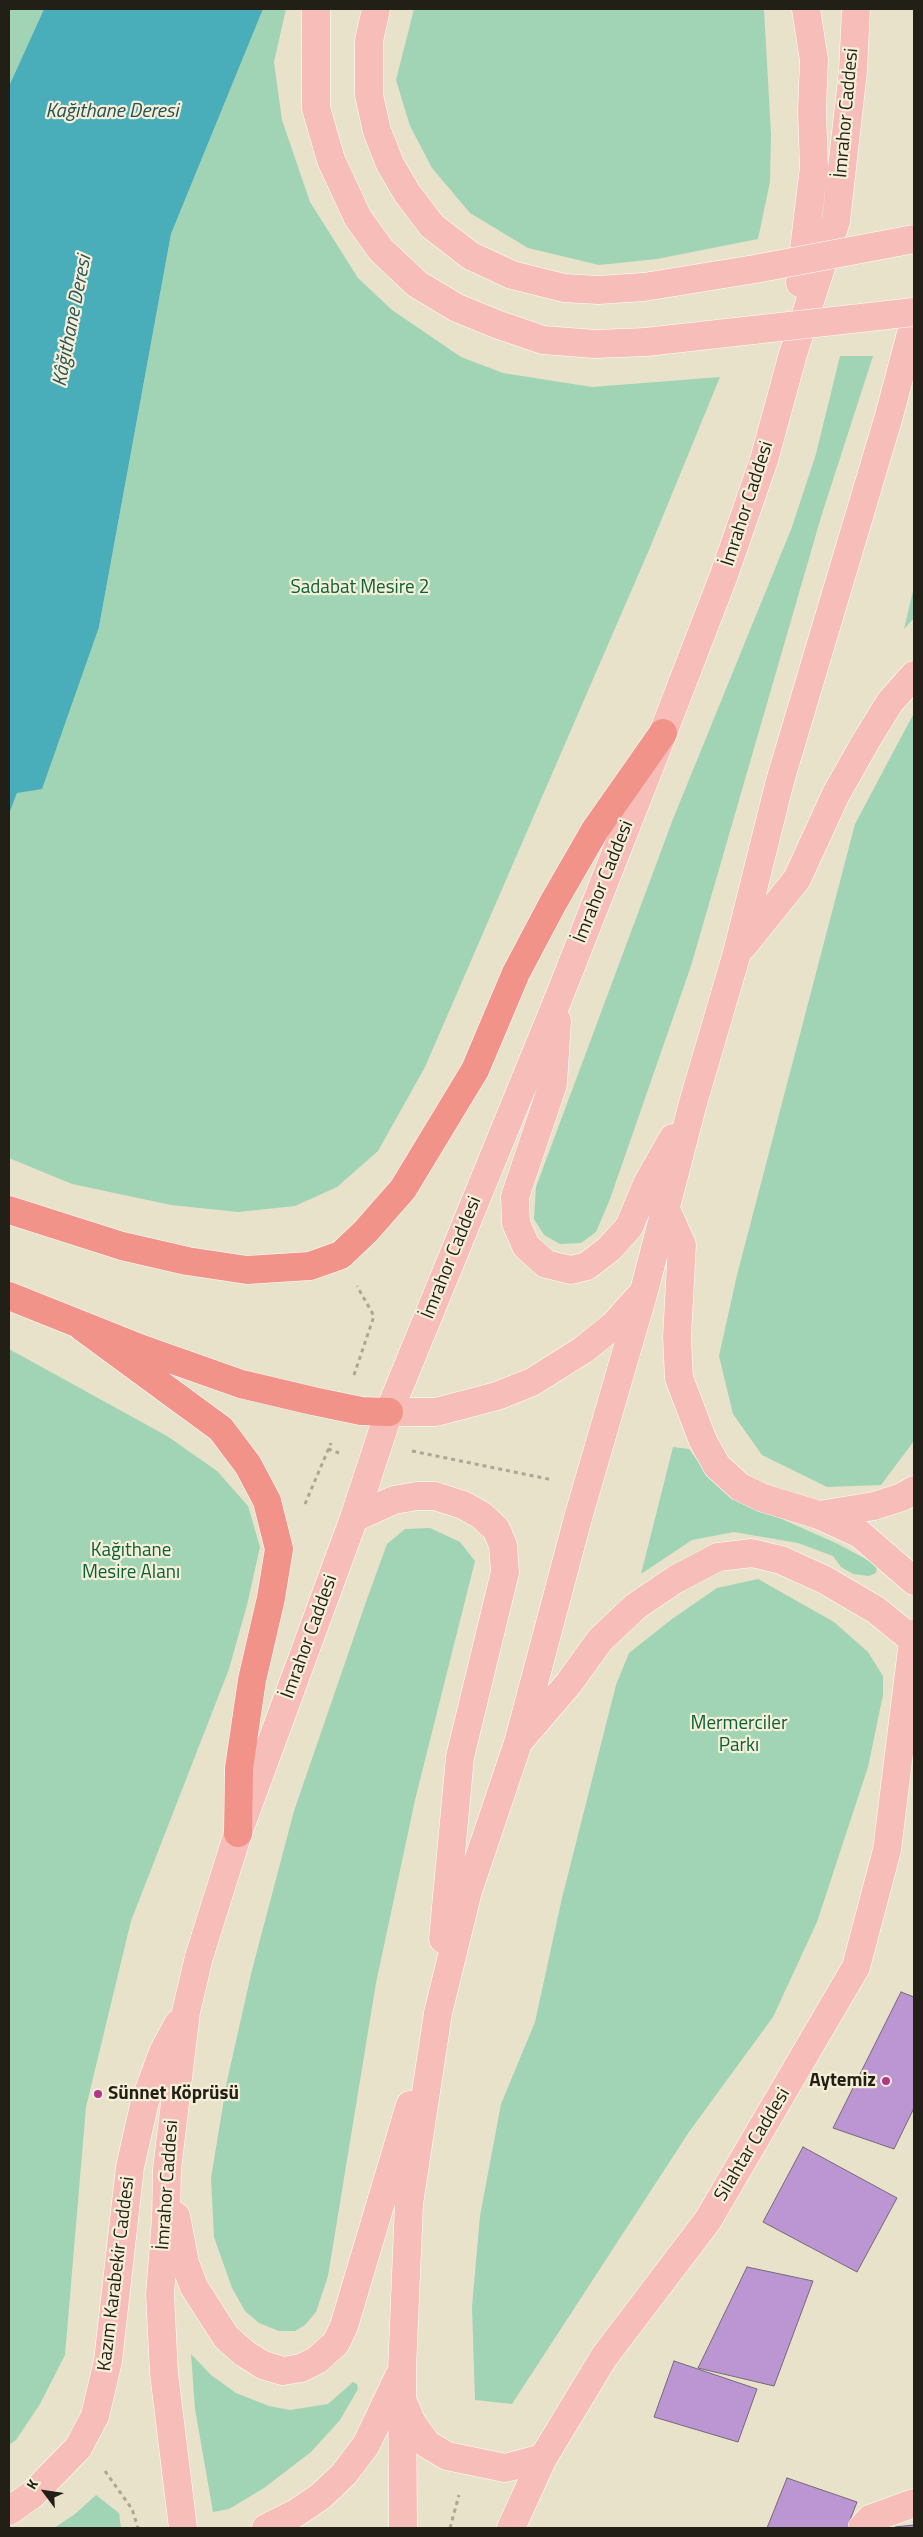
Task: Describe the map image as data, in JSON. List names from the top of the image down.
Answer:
{
  "streets": {
    "main road": ["İmrahor Caddesi", "Silahtar Caddesi", "Kazım Karabekir Caddesi"]
  },
  "crossings": [
    ["İmrahor Caddesi", "Kazım Karabekir Caddesi"]
  ],
  "water": ["Kağıthane Deresi", "Kâğıthane Deresi"],
  "parks": ["Sadabat Mesire 2", "Kağıthane Mesire Alanı", "Mermerciler Parkı"],
  "places": ["Aytemiz", "Sünnet Köprüsü"],
  "north": "top left"
}
